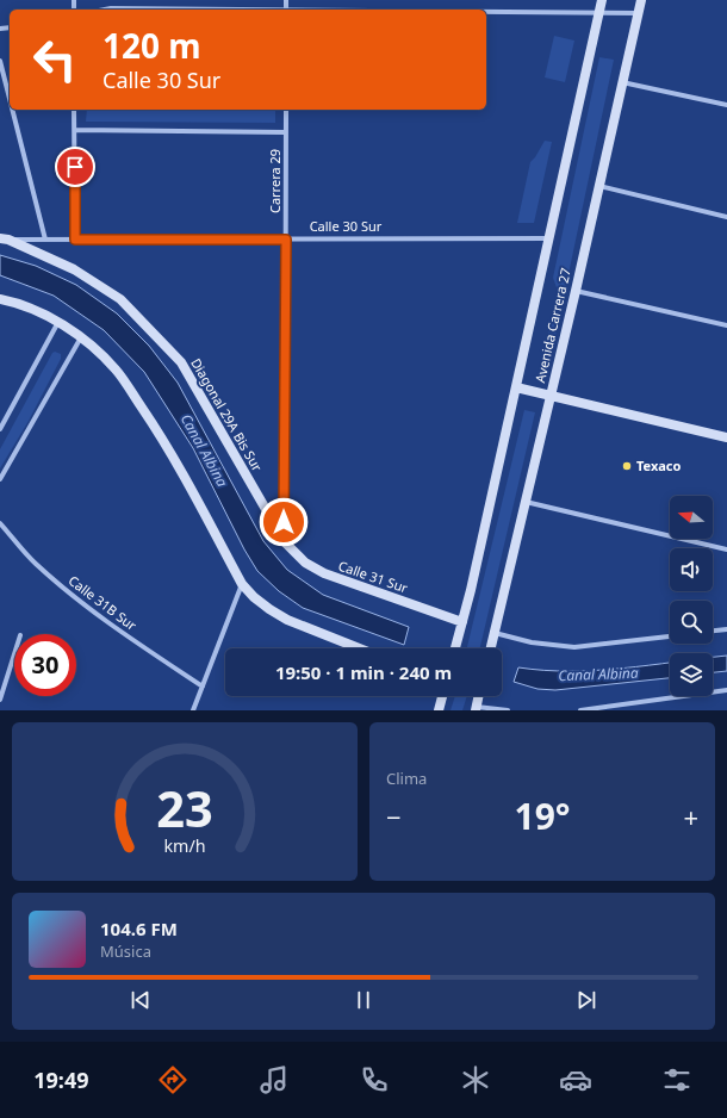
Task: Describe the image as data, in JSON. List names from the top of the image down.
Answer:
{
  "streets": {
    "main road": ["Avenida Carrera 27", "Diagonal 29A Bis Sur", "Calle 31 Sur"],
    "street": ["Carrera 29", "Calle 30 Sur", "Calle 31B Sur"]
  },
  "crossings": [
    ["Carrera 29", "Calle 30 Sur"],
    ["Carrera 29", "Diagonal 29A Bis Sur"],
    ["Carrera 29", "Calle 31 Sur"],
    ["Calle 30 Sur", "Avenida Carrera 27"],
    ["Calle 30 Sur", "Diagonal 29A Bis Sur"],
    ["Avenida Carrera 27", "Calle 31 Sur"],
    ["Diagonal 29A Bis Sur", "Calle 31 Sur"]
  ],
  "water": ["Canal Albina"],
  "places": ["Texaco"],
  "north": "left",
  "page": {
    "turn": ["120 m", "Calle 30 Sur"],
    "limit": "30",
    "trip": "19:50 · 1 min · 240 m",
    "tile": "Clima",
    "heat": ["−", "19°", "+"],
    "song": ["104.6 FM", "Música"],
    "tabs": "19:49",
    "gauge": ["23", "km/h"]
  }
}
